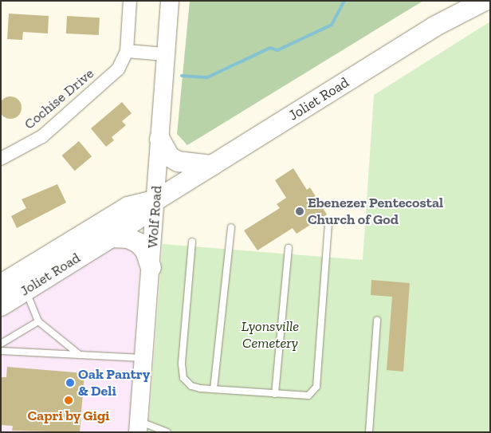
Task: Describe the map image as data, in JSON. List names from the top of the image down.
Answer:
{
  "streets": {
    "main road": ["Joliet Road"],
    "street": ["Cochise Drive", "Wolf Road"]
  },
  "crossings": [
    ["Joliet Road", "Wolf Road"]
  ],
  "parks": ["Lyonsville Cemetery"],
  "places": ["Ebenezer Pentecostal Church of God", "Oak Pantry & Deli", "Capri by Gigi"]
}
